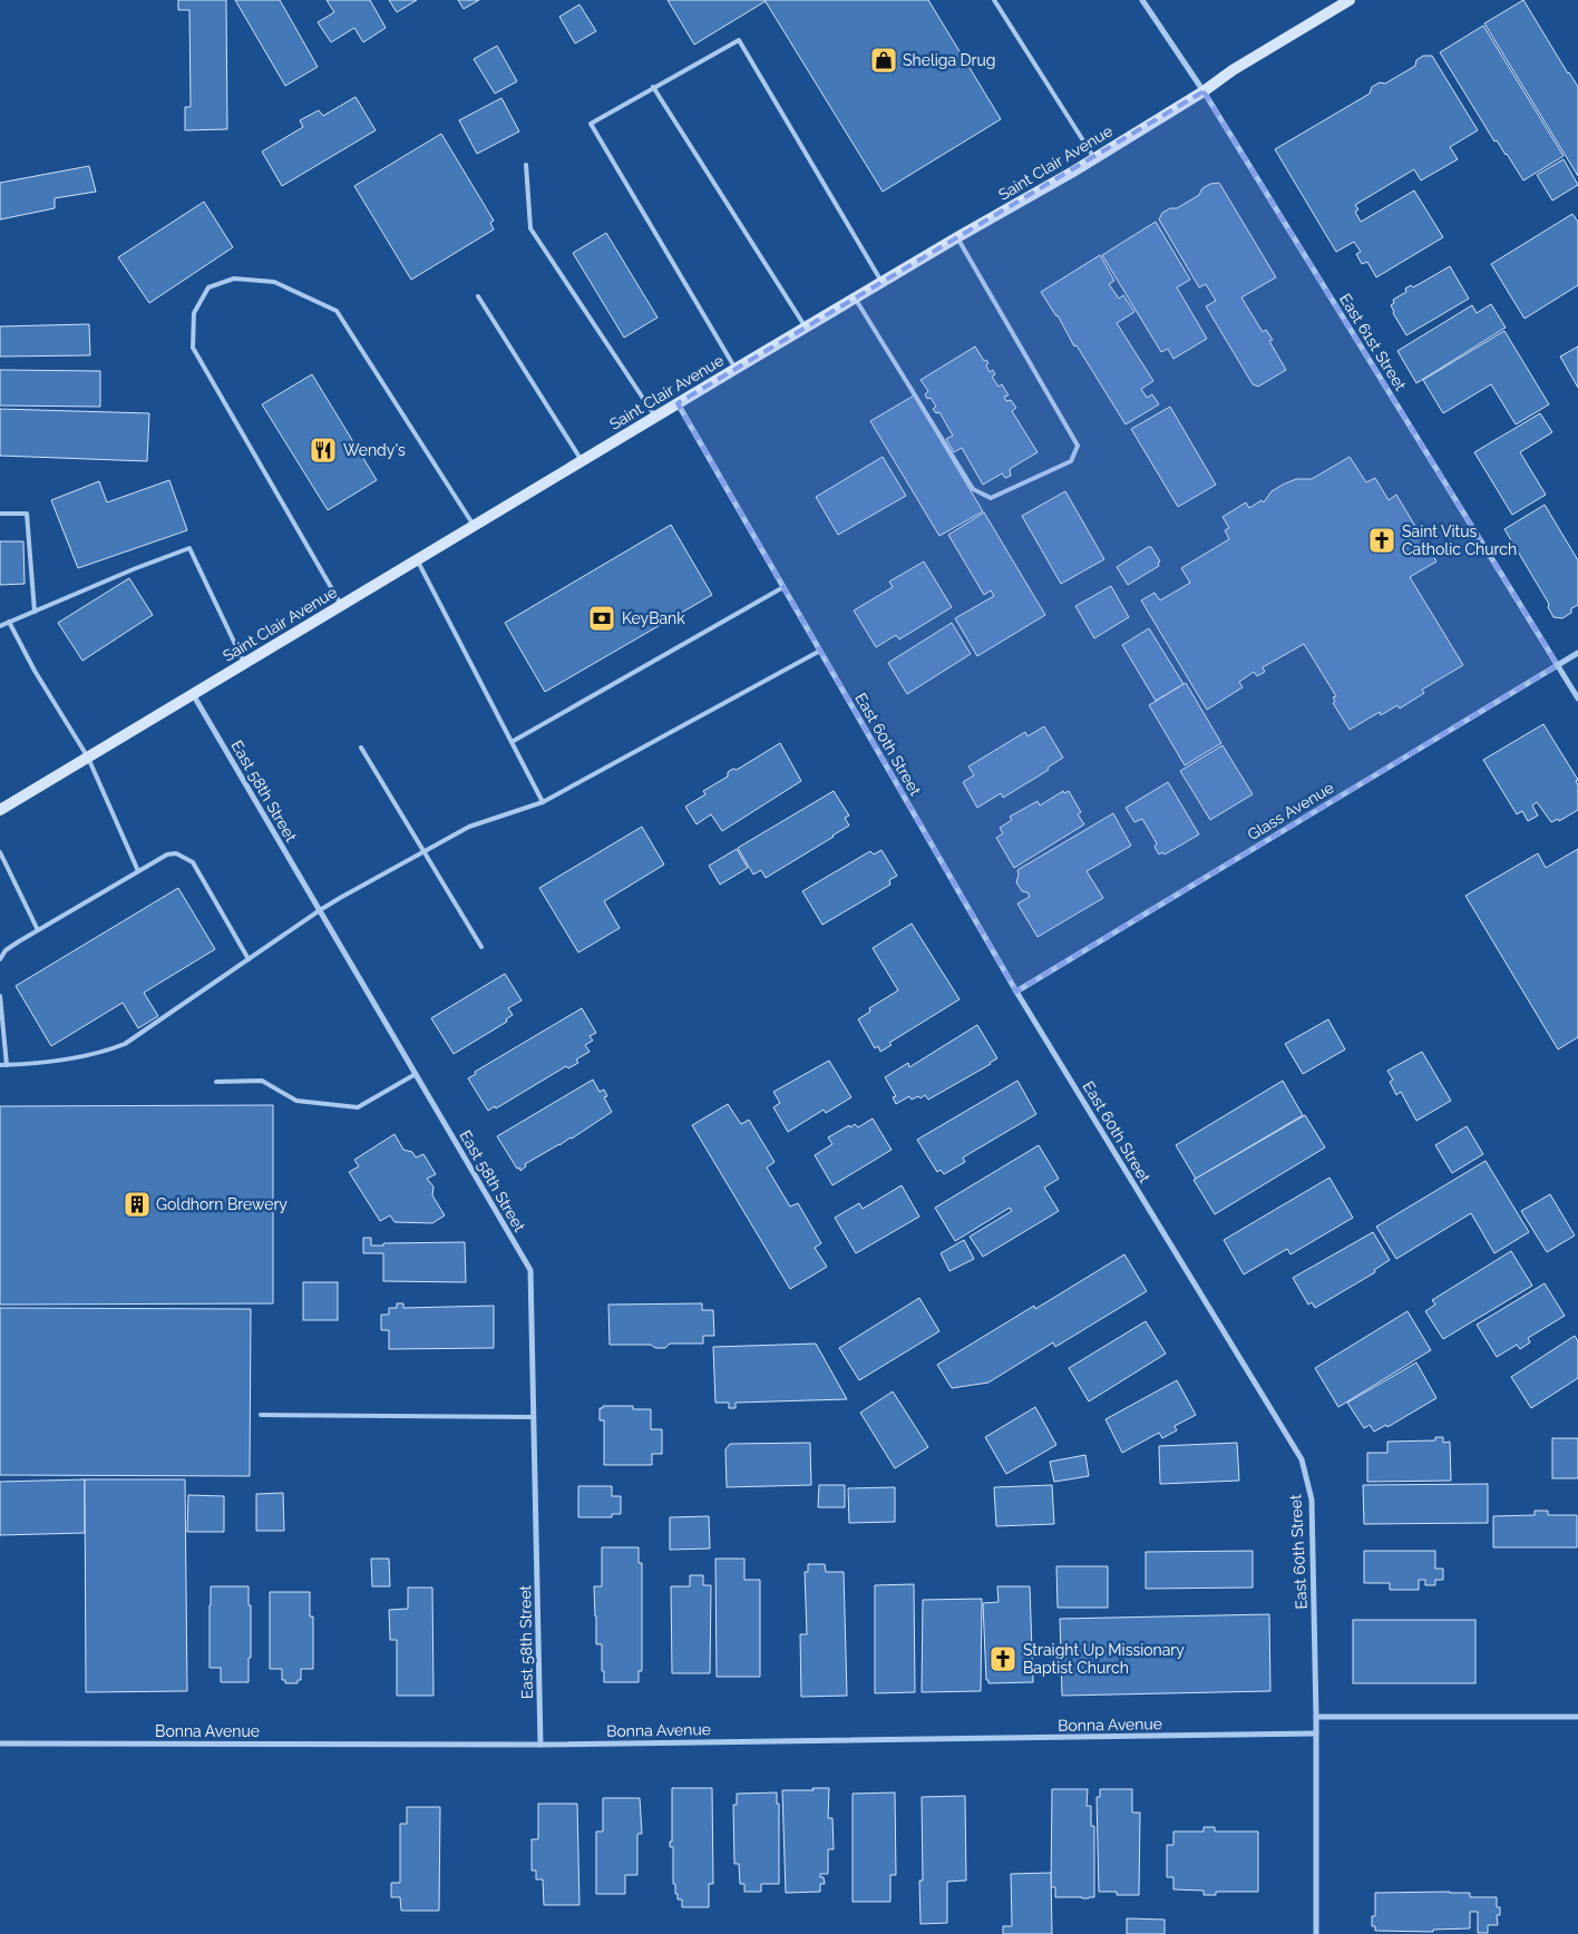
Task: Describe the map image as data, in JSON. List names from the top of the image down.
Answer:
{
  "streets": {
    "main road": ["Saint Clair Avenue"],
    "street": [
      "East 61st Street",
      "East 60th Street",
      "East 58th Street",
      "Glass Avenue",
      "Bonna Avenue"
    ]
  },
  "crossings": [
    ["Saint Clair Avenue", "East 61st Street"],
    ["Saint Clair Avenue", "East 60th Street"],
    ["Saint Clair Avenue", "East 58th Street"],
    ["East 61st Street", "Glass Avenue"],
    ["East 60th Street", "Glass Avenue"],
    ["East 60th Street", "Bonna Avenue"],
    ["East 58th Street", "Bonna Avenue"]
  ],
  "places": {
    "shop": ["Sheliga Drug"],
    "restaurant": ["Wendy's"],
    "church": ["Saint Vitus Catholic Church", "Straight Up Missionary Baptist Church"],
    "bank": ["KeyBank"],
    "building": ["Goldhorn Brewery"]
  }
}
